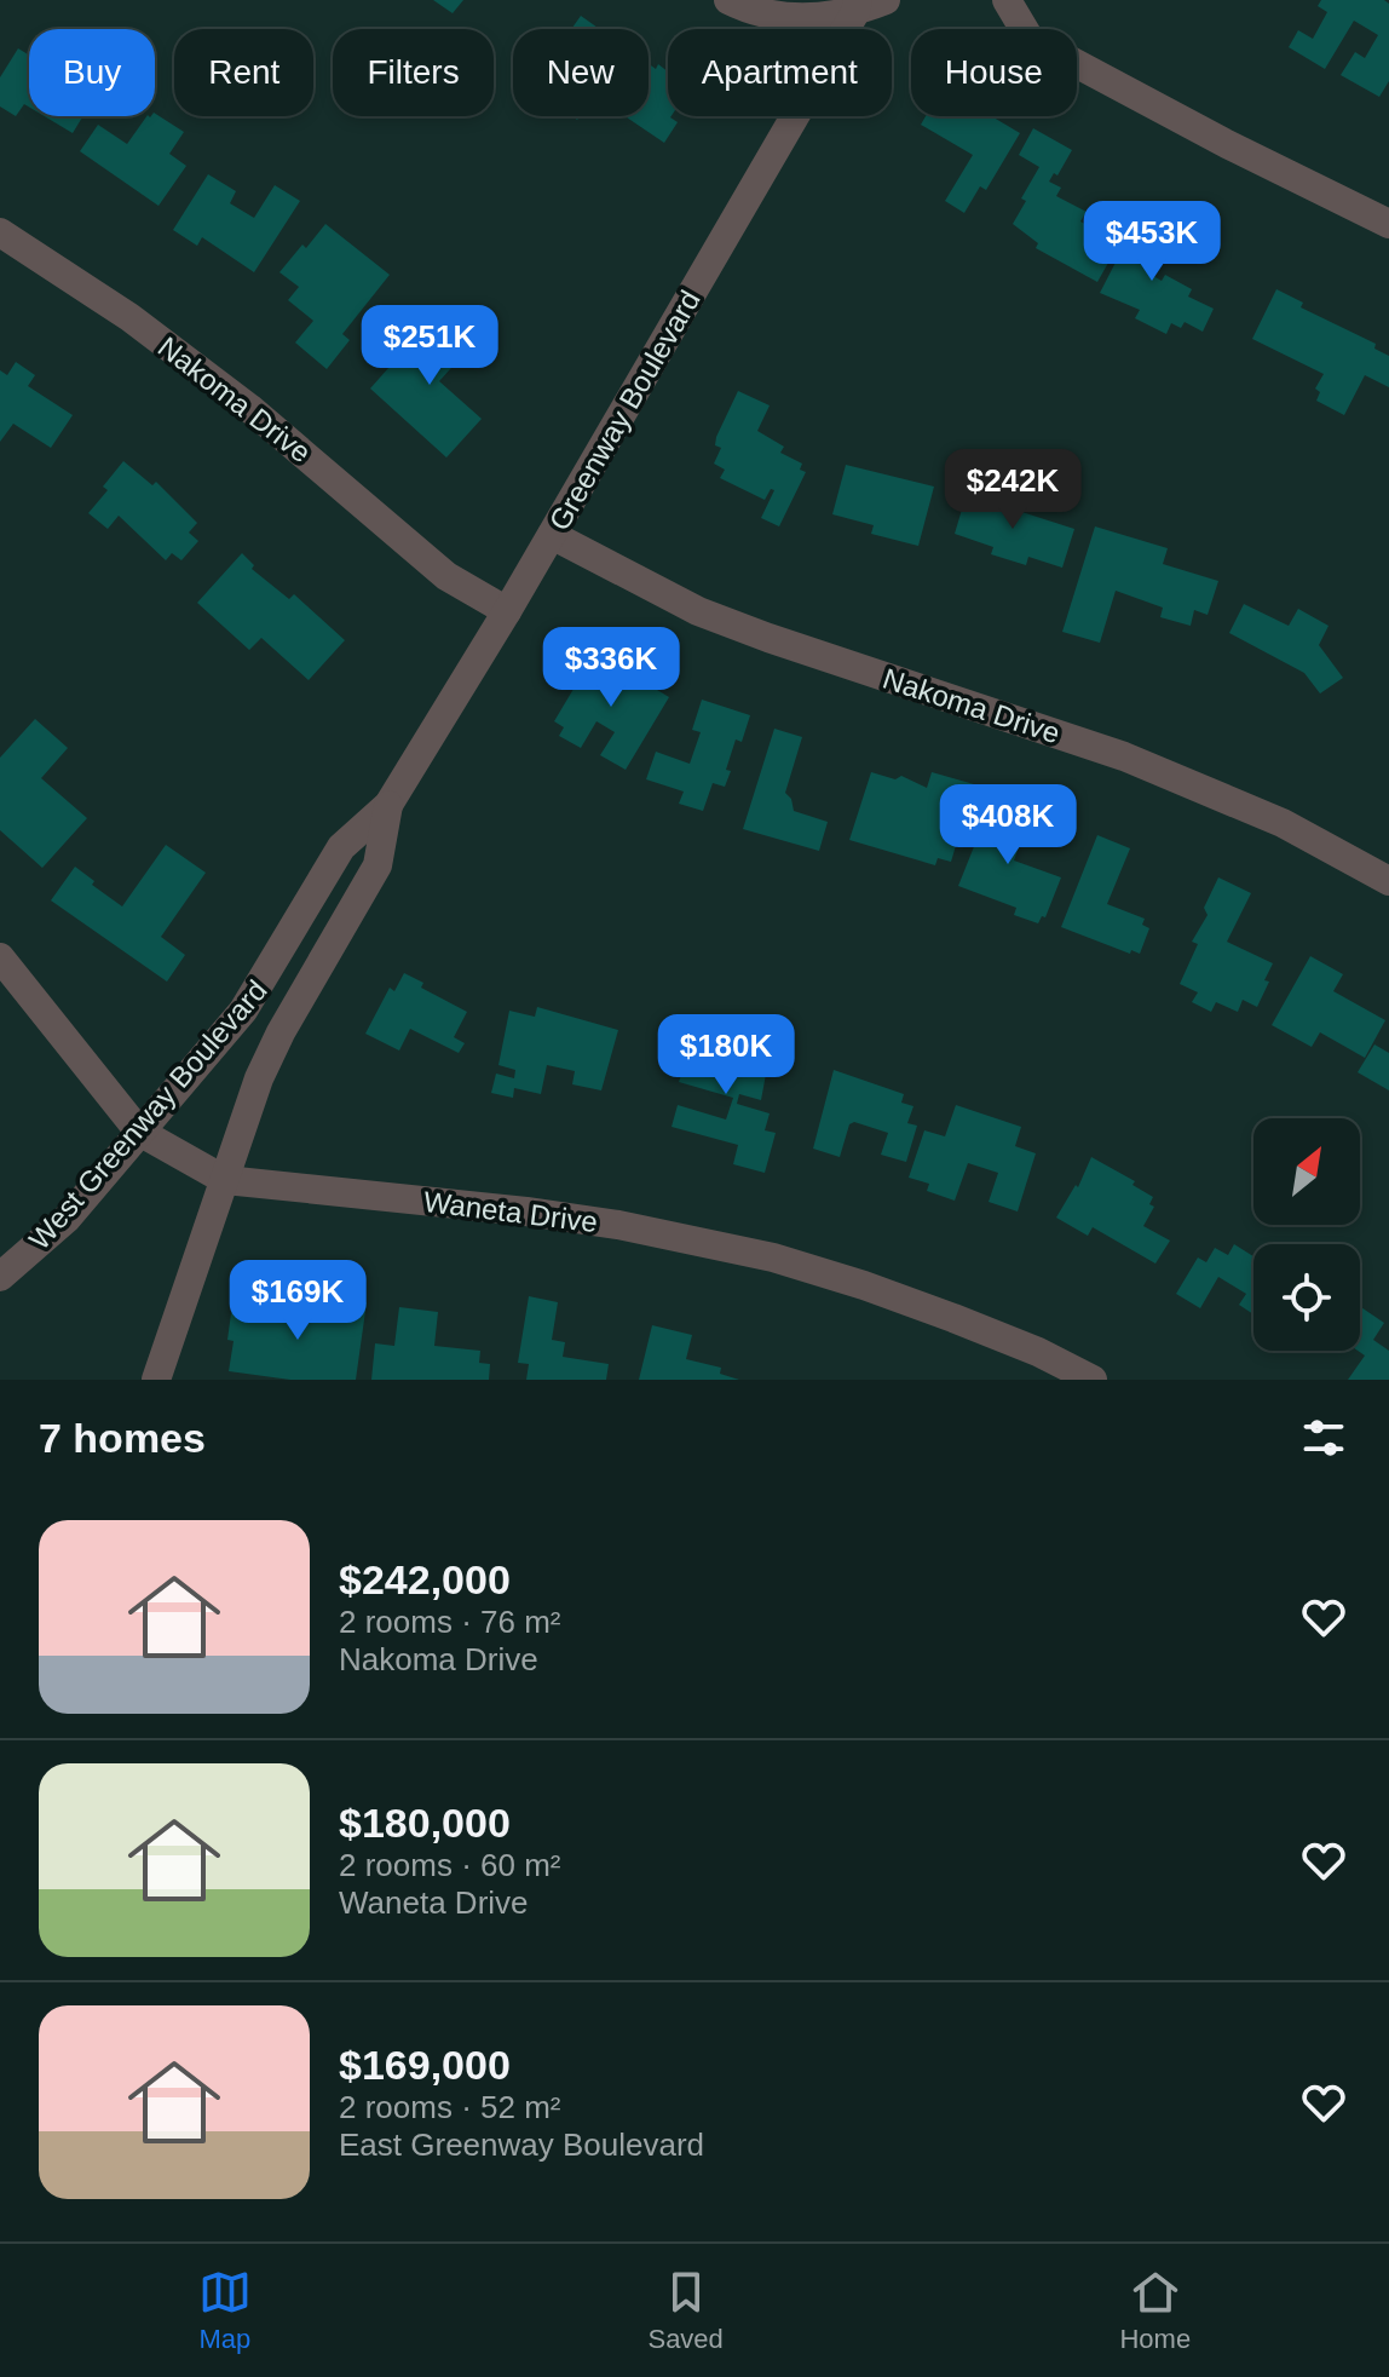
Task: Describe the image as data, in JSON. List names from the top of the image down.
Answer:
{
  "streets": {
    "street": [
      "Nakoma Drive",
      "Greenway Boulevard",
      "West Greenway Boulevard",
      "Waneta Drive"
    ]
  },
  "crossings": [
    ["Nakoma Drive", "Greenway Boulevard"],
    ["Greenway Boulevard", "West Greenway Boulevard"],
    ["West Greenway Boulevard", "Waneta Drive"]
  ],
  "north": "top right",
  "page": {
    "chip": [
      "Buy",
      "Rent",
      "Filters",
      "New",
      "Apartment",
      "House"
    ],
    "price": [
      "$453K",
      "$251K",
      "$242K",
      "$336K",
      "$408K",
      "$180K",
      "$169K"
    ],
    "heading": "7 homes",
    "list": [
      {
        "name": "$242,000",
        "note": "2 rooms · 76 m² · Nakoma Drive"
      },
      {
        "name": "$180,000",
        "note": "2 rooms · 60 m² · Waneta Drive"
      },
      {
        "name": "$169,000",
        "note": "2 rooms · 52 m² · East Greenway Boulevard"
      }
    ],
    "tabs": ["Map", "Saved", "Home"]
  }
}
